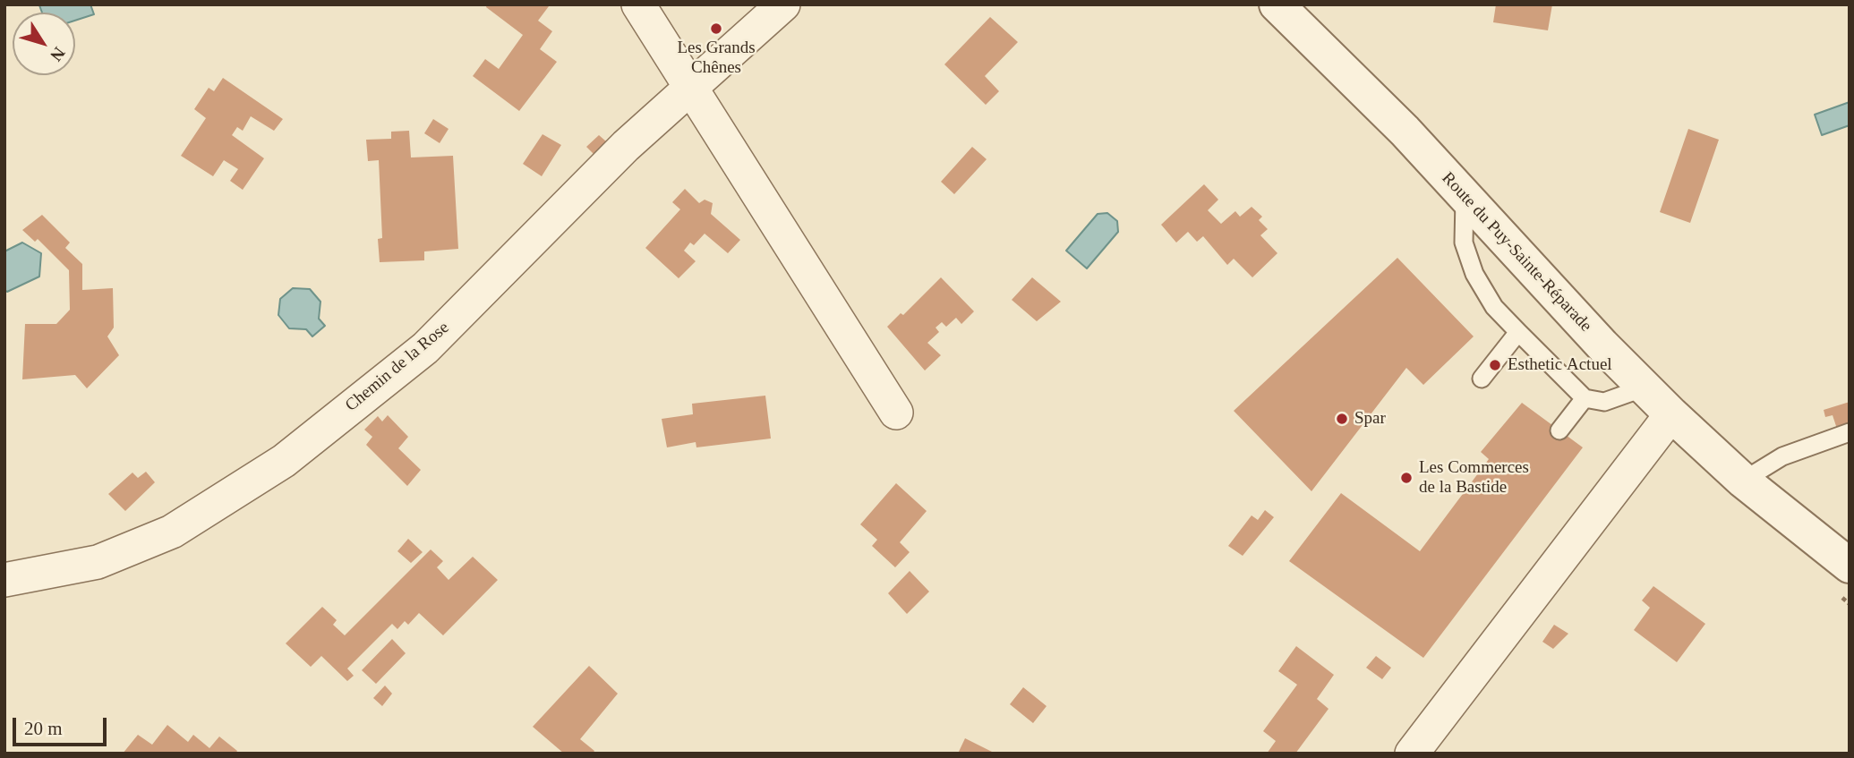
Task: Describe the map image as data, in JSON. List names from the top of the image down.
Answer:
{
  "streets": {
    "street": ["Route du Puy-Sainte-Réparade", "Chemin de la Rose"]
  },
  "places": [
    "Les Grands Chênes",
    "Esthetic Actuel",
    "Spar",
    "Les Commerces de la Bastide"
  ],
  "scale_bar": "20 m",
  "north": "bottom right"
}
